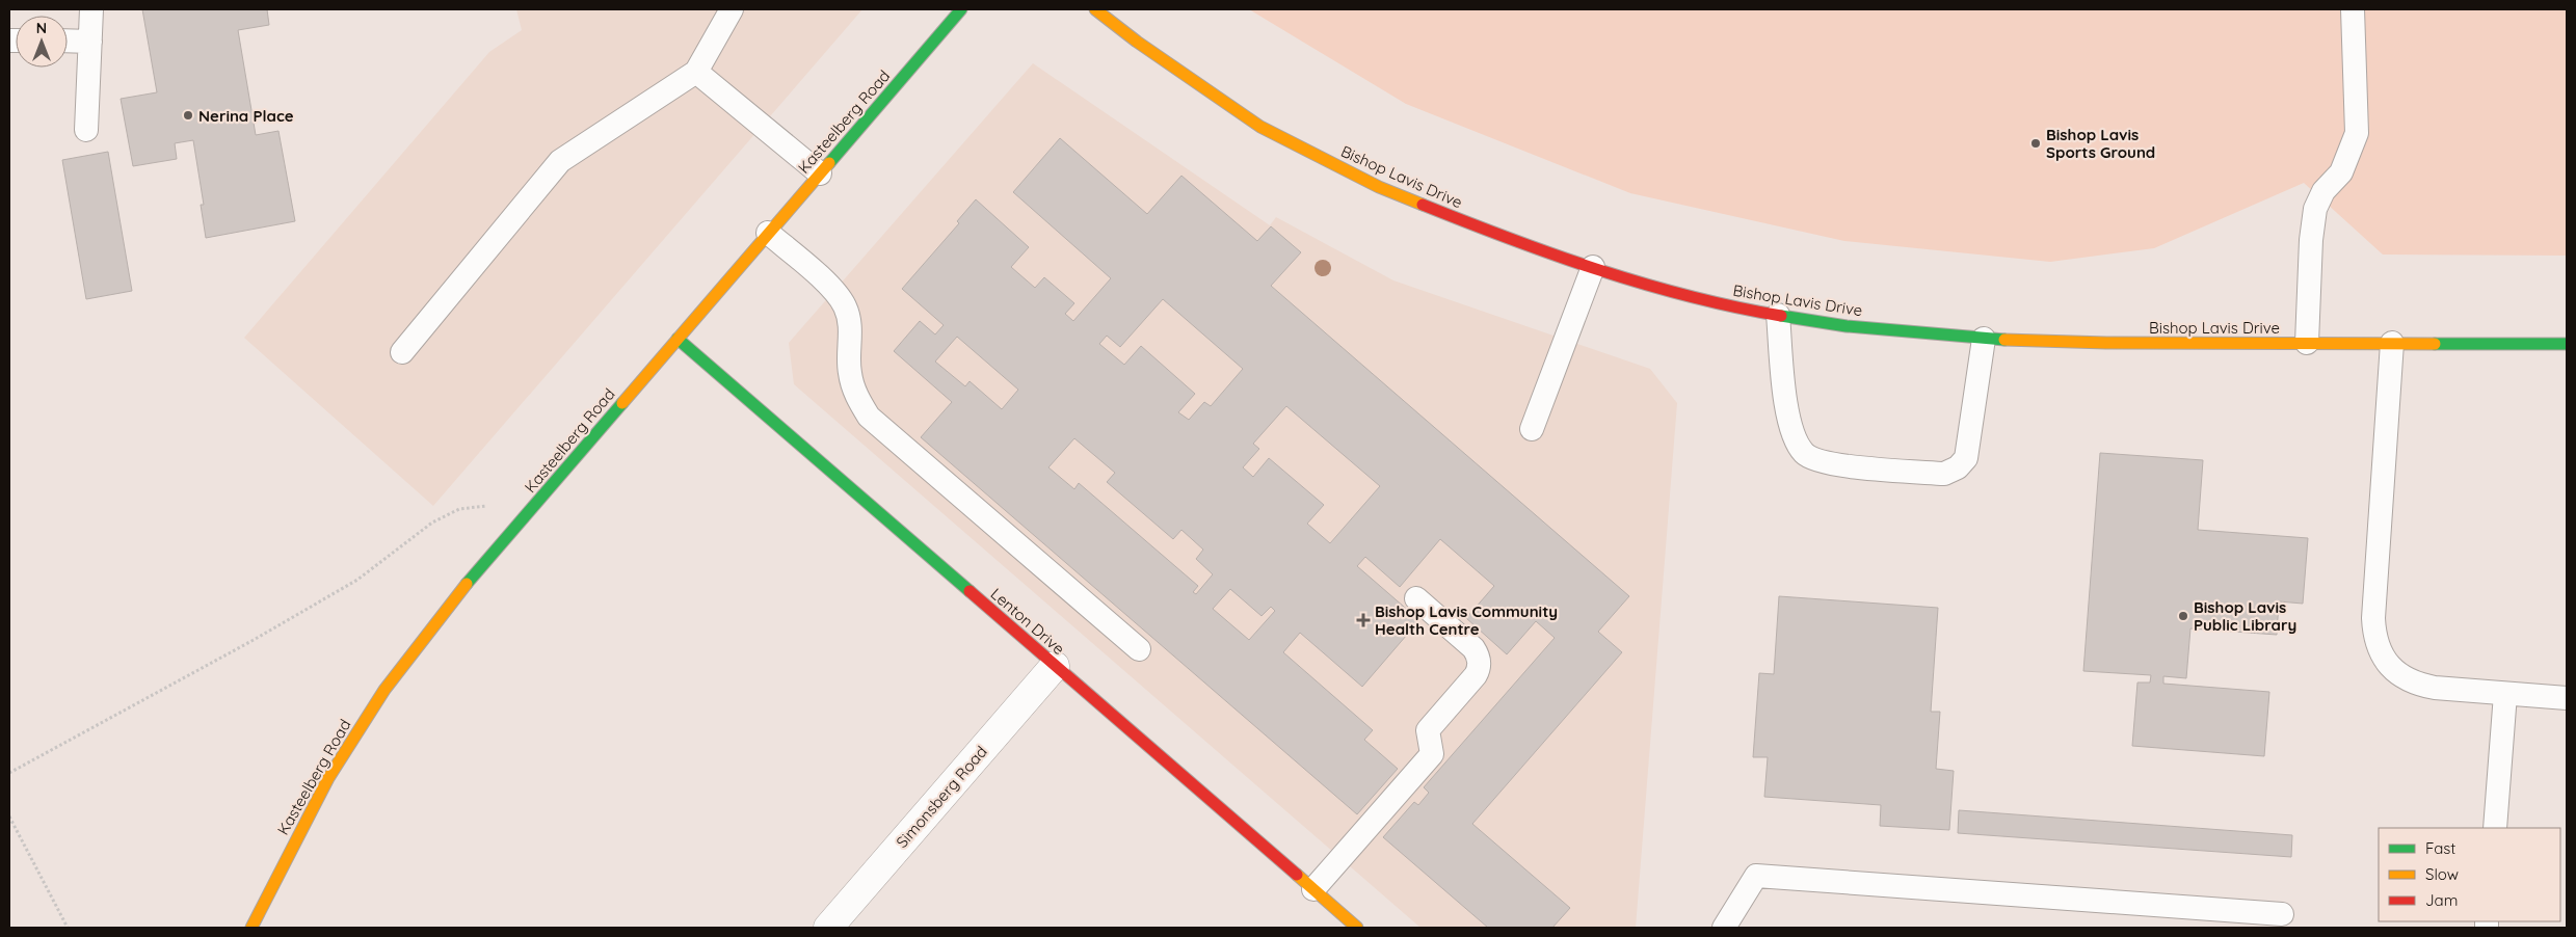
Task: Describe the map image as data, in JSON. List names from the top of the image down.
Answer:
{
  "streets": {
    "street": [
      "Kasteelberg Road",
      "Bishop Lavis Drive",
      "Lenton Drive",
      "Simonsberg Road"
    ]
  },
  "crossings": [
    ["Kasteelberg Road", "Lenton Drive"],
    ["Lenton Drive", "Simonsberg Road"]
  ],
  "places": {
    "other": ["Nerina Place", "Bishop Lavis Sports Ground", "Bishop Lavis Public Library"],
    "health": ["Bishop Lavis Community Health Centre"]
  },
  "legend": ["Fast", "Slow", "Jam"],
  "north": "top"
}
